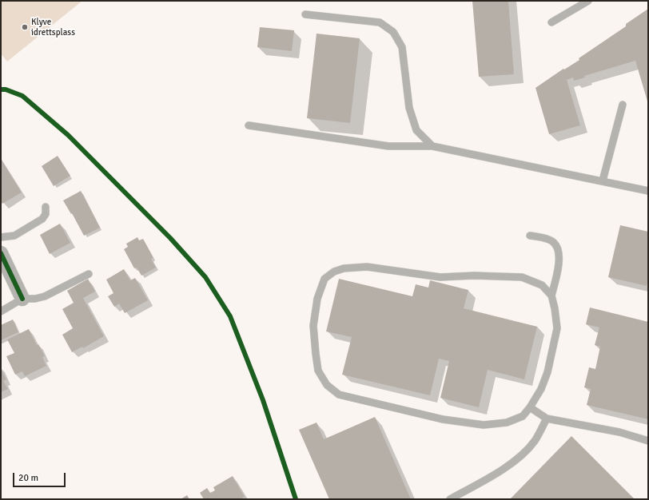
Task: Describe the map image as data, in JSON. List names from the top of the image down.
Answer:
{
  "places": ["Klyve idrettsplass"],
  "scale_bar": "20 m"
}
